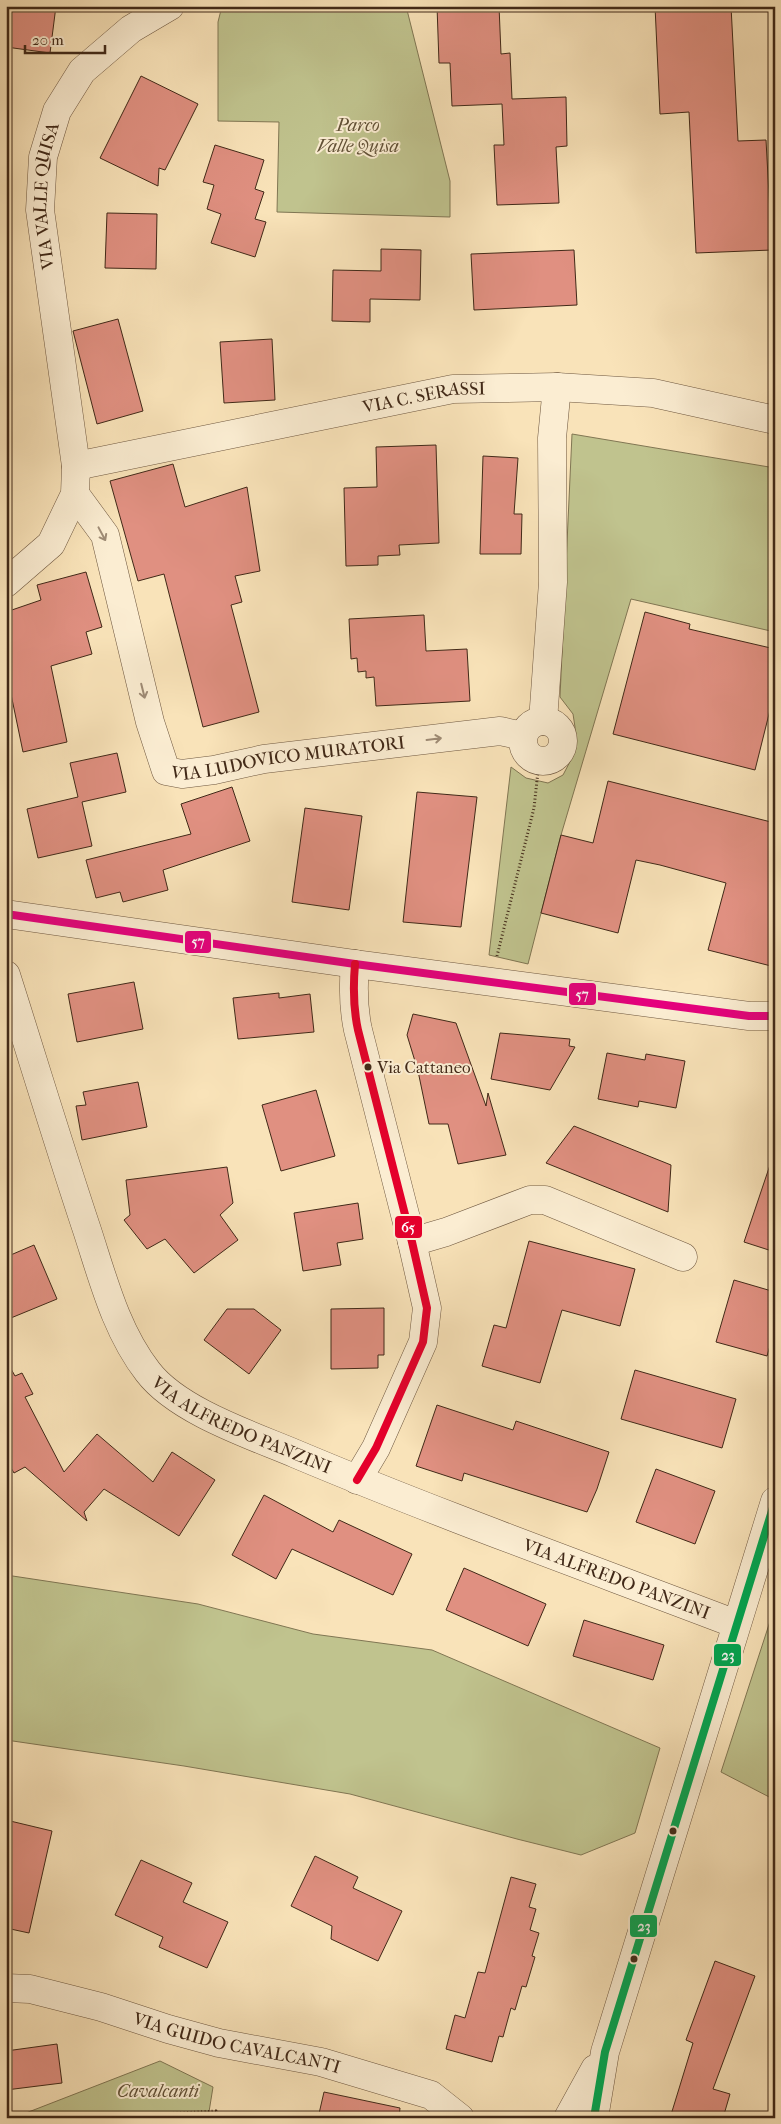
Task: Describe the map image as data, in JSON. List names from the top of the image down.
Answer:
{
  "streets": {
    "street": [
      "VIA VALLE QUISA",
      "VIA C. SERASSI",
      "VIA LUDOVICO MURATORI",
      "VIA ALFREDO PANZINI",
      "VIA GUIDO CAVALCANTI"
    ]
  },
  "crossings": [
    ["VIA VALLE QUISA", "VIA C. SERASSI"],
    ["VIA VALLE QUISA", "VIA LUDOVICO MURATORI"]
  ],
  "parks": ["Parco Valle Quisa", "Cavalcanti"],
  "places": ["Via Cattaneo"],
  "lines": ["transit line 57", "transit line 65", "transit line 23"],
  "scale_bar": "20 m"
}
